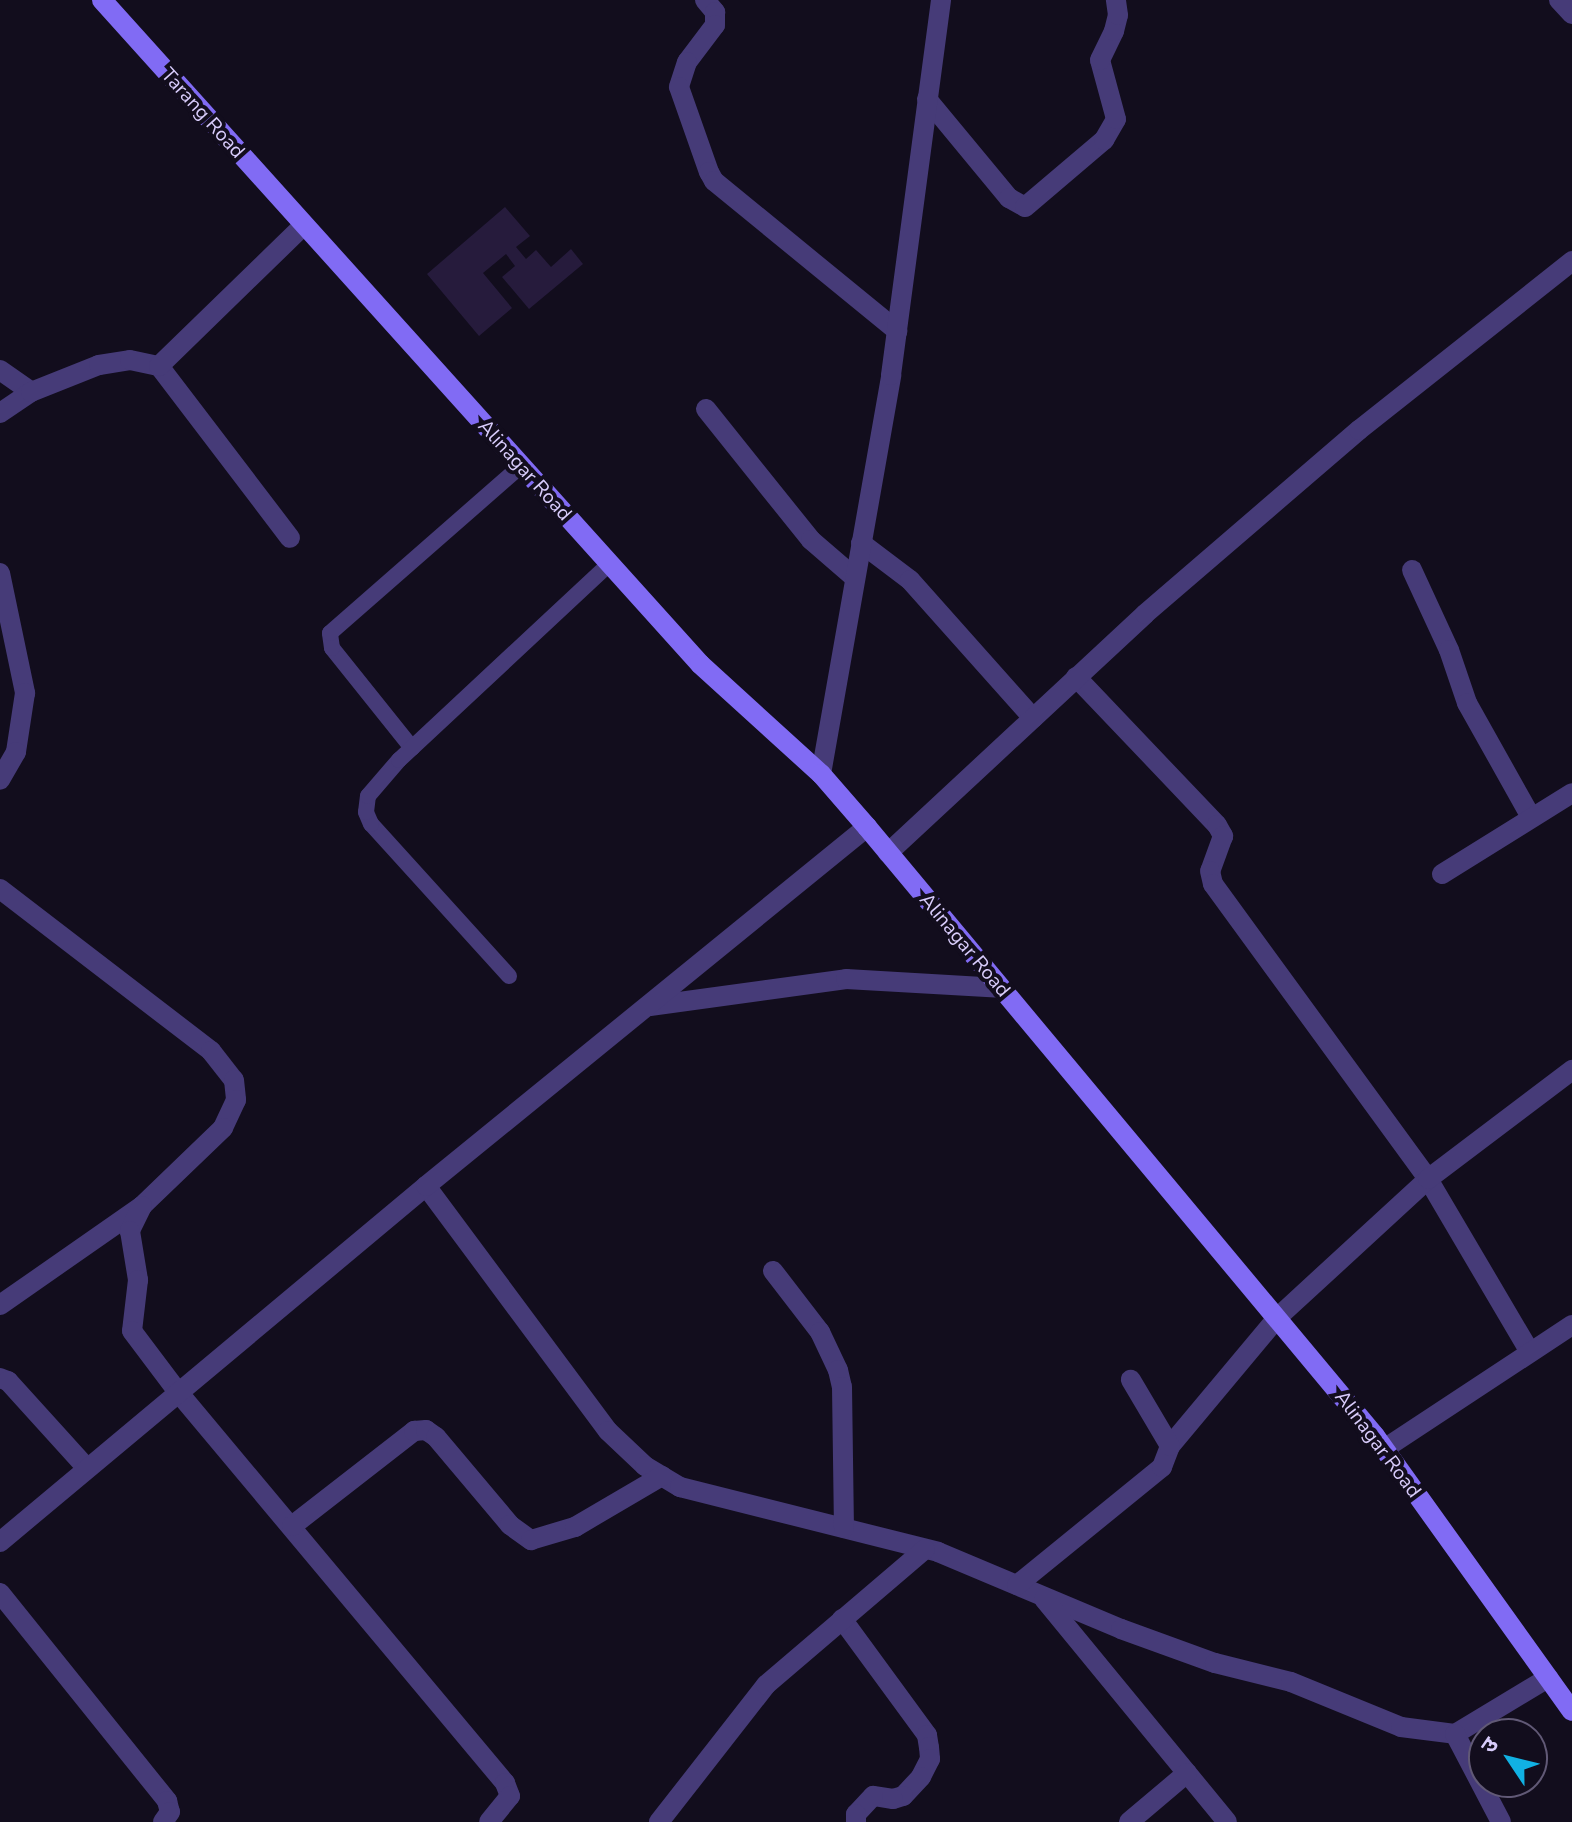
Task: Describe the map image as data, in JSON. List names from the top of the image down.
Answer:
{
  "streets": {
    "main road": ["Tarang Road", "Alinagar Road"]
  },
  "crossings": [
    ["Tarang Road", "Alinagar Road"]
  ],
  "north": "top left"
}
